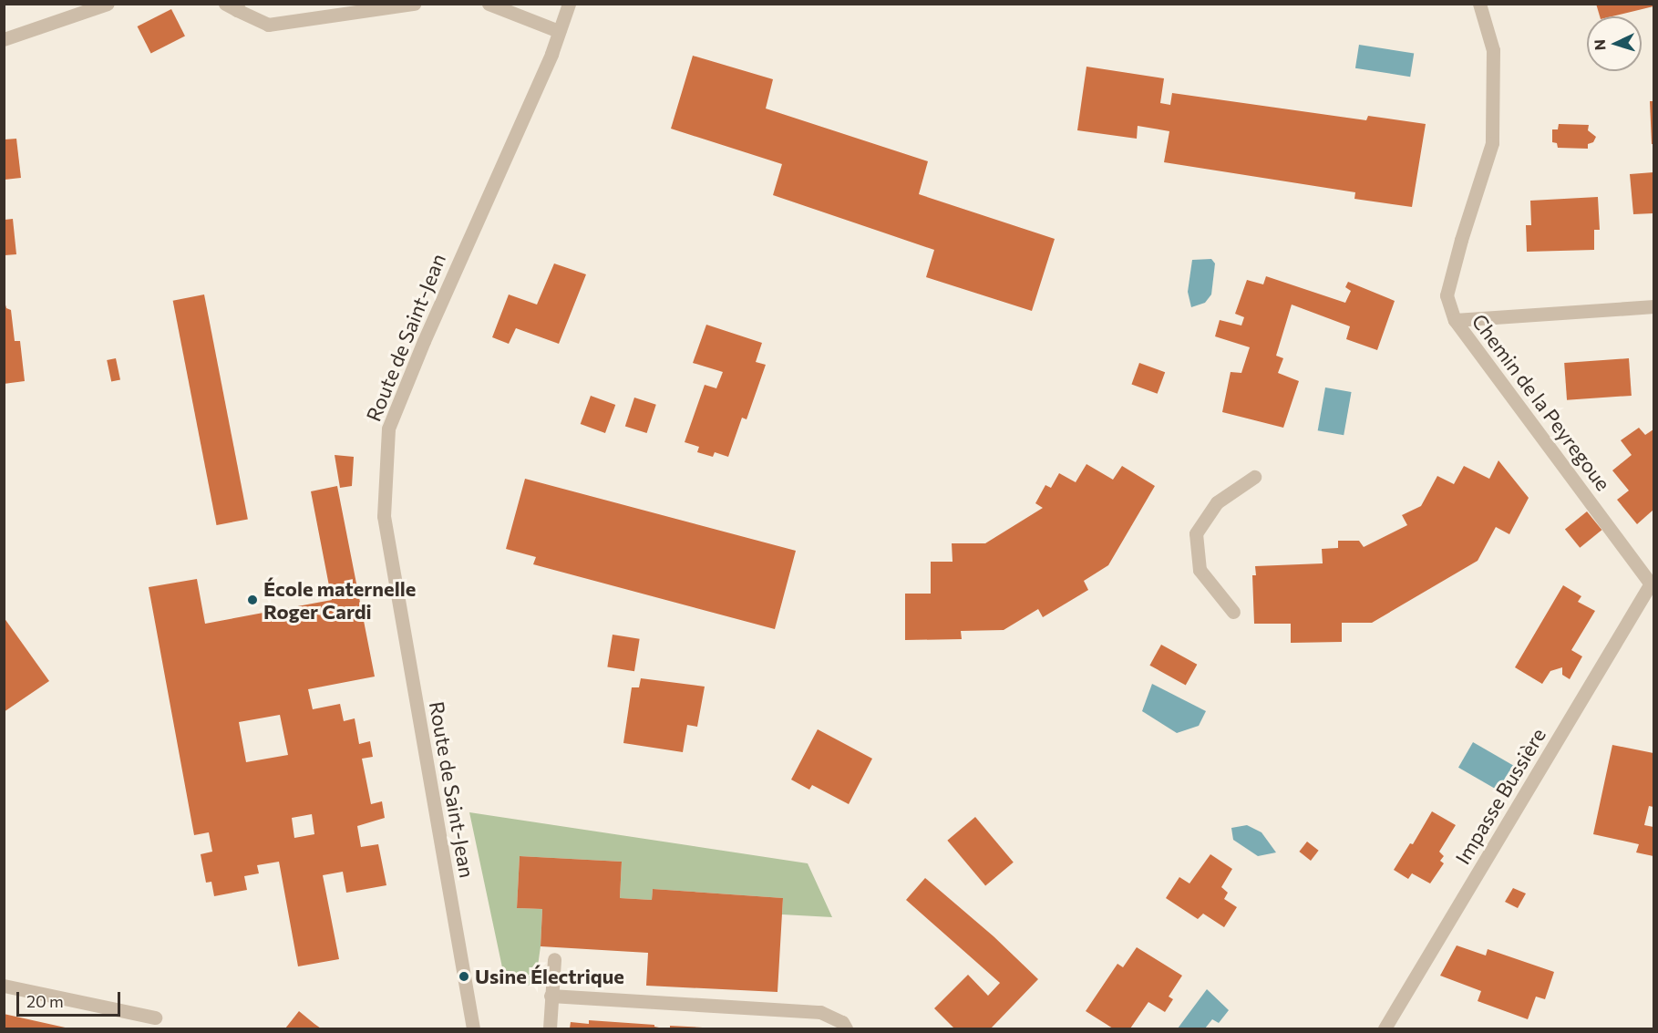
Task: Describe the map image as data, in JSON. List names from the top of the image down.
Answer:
{
  "streets": {
    "street": ["Route de Saint-Jean", "Chemin de la Peyregoue", "Impasse Bussière"]
  },
  "crossings": [
    ["Chemin de la Peyregoue", "Impasse Bussière"]
  ],
  "places": ["École maternelle Roger Cardi", "Usine Électrique"],
  "scale_bar": "20 m",
  "north": "left"
}
